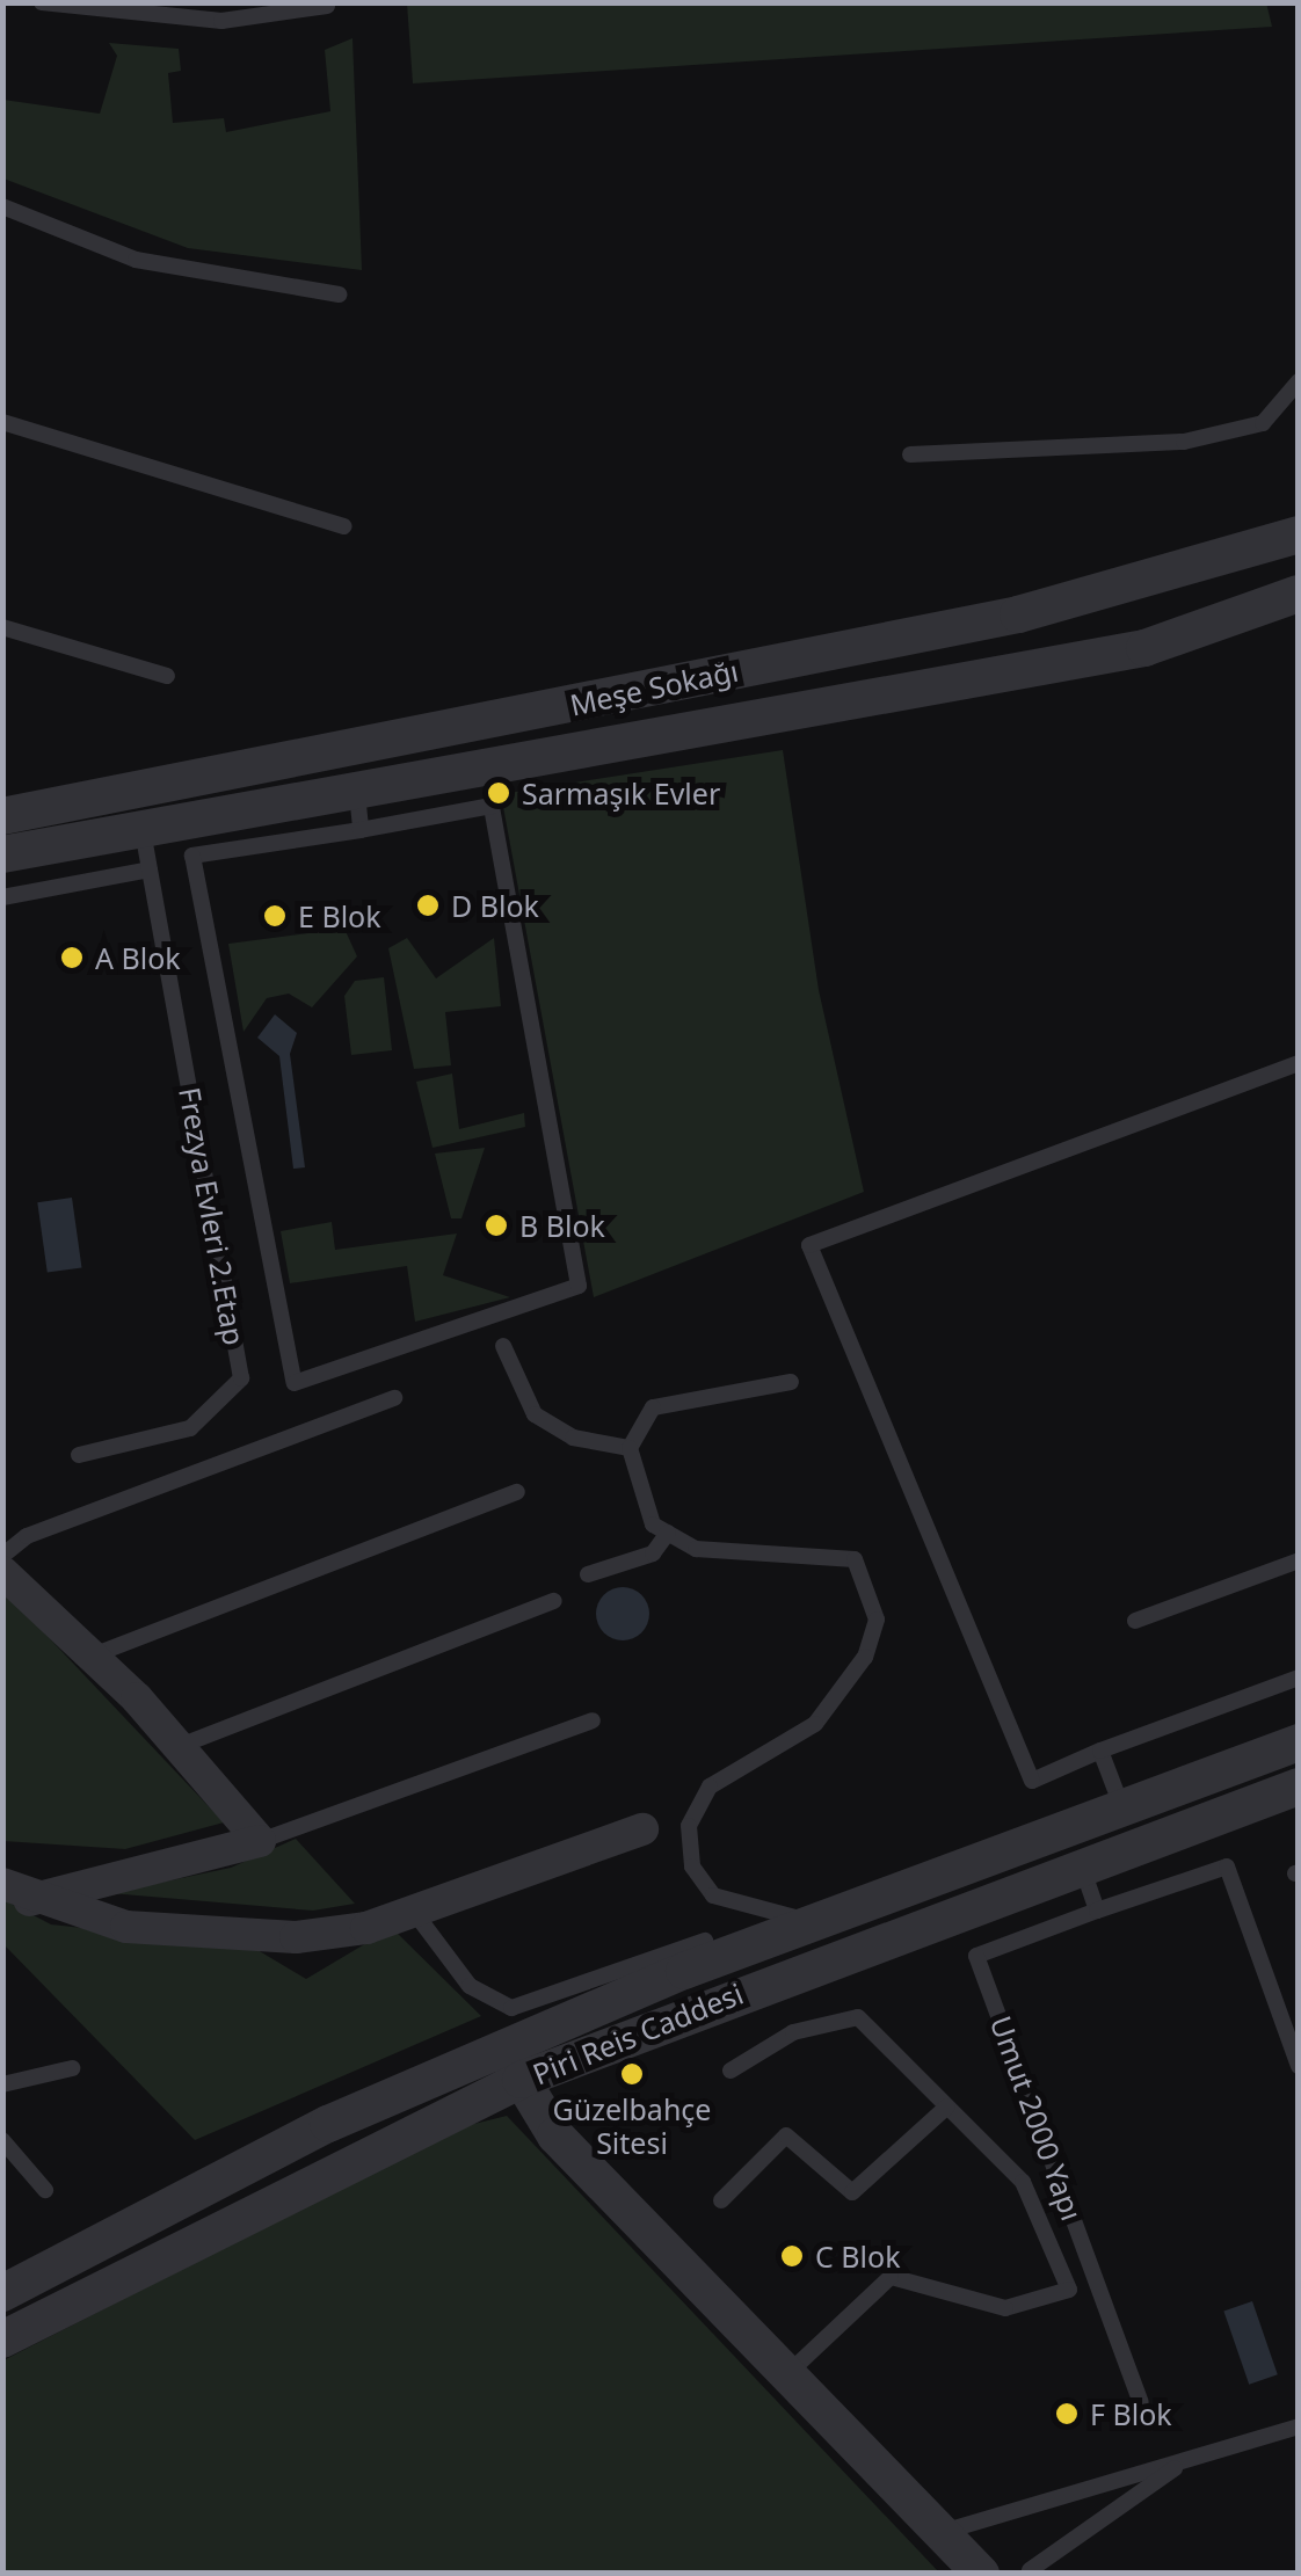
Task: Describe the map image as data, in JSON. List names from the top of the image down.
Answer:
{
  "streets": {
    "street": ["Meşe Sokağı", "Piri Reis Caddesi"],
    "lane": ["Frezya Evleri 2.Etap", "Umut 2000 Yapı"]
  },
  "crossings": [
    ["Meşe Sokağı", "Frezya Evleri 2.Etap"]
  ],
  "places": [
    "Sarmaşık Evler",
    "D Blok",
    "E Blok",
    "A Blok",
    "B Blok",
    "Güzelbahçe Sitesi",
    "C Blok",
    "F Blok"
  ]
}
